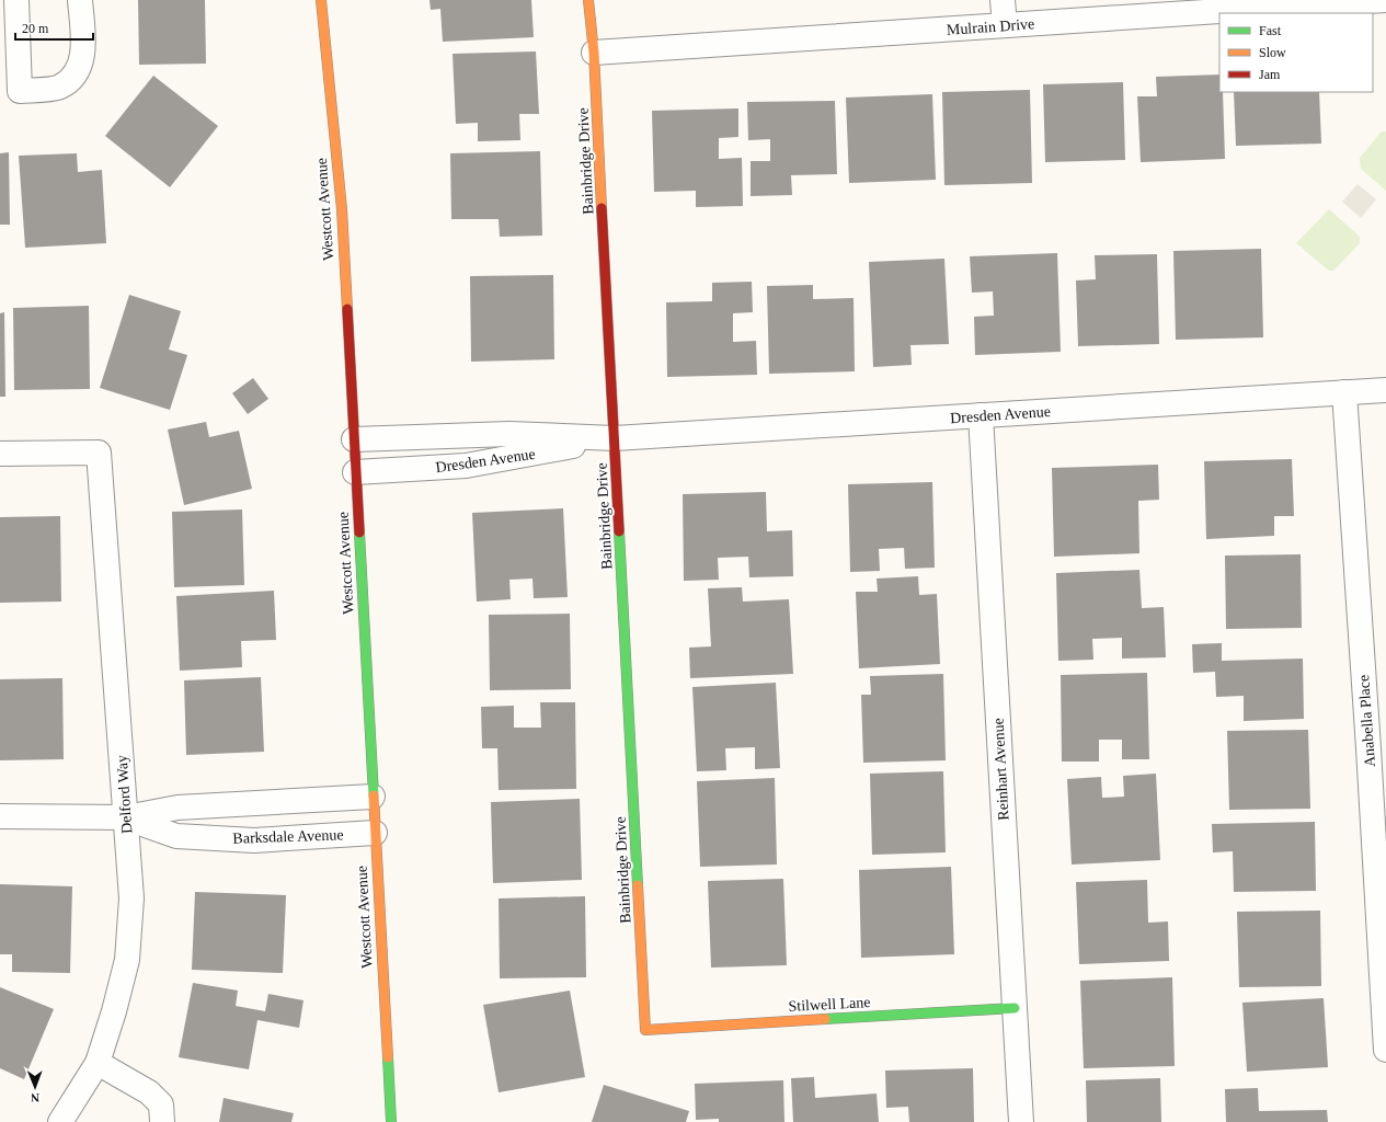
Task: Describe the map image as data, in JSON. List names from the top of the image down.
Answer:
{
  "streets": {
    "street": [
      "Mulrain Drive",
      "Bainbridge Drive",
      "Westcott Avenue",
      "Dresden Avenue",
      "Anabella Place",
      "Reinhart Avenue",
      "Delford Way",
      "Barksdale Avenue",
      "Stilwell Lane"
    ]
  },
  "crossings": [
    ["Mulrain Drive", "Bainbridge Drive"],
    ["Bainbridge Drive", "Dresden Avenue"],
    ["Bainbridge Drive", "Stilwell Lane"],
    ["Westcott Avenue", "Dresden Avenue"],
    ["Westcott Avenue", "Barksdale Avenue"],
    ["Dresden Avenue", "Anabella Place"],
    ["Dresden Avenue", "Reinhart Avenue"],
    ["Reinhart Avenue", "Stilwell Lane"],
    ["Delford Way", "Barksdale Avenue"]
  ],
  "legend": ["Fast", "Slow", "Jam"],
  "scale_bar": "20 m",
  "north": "bottom"
}
